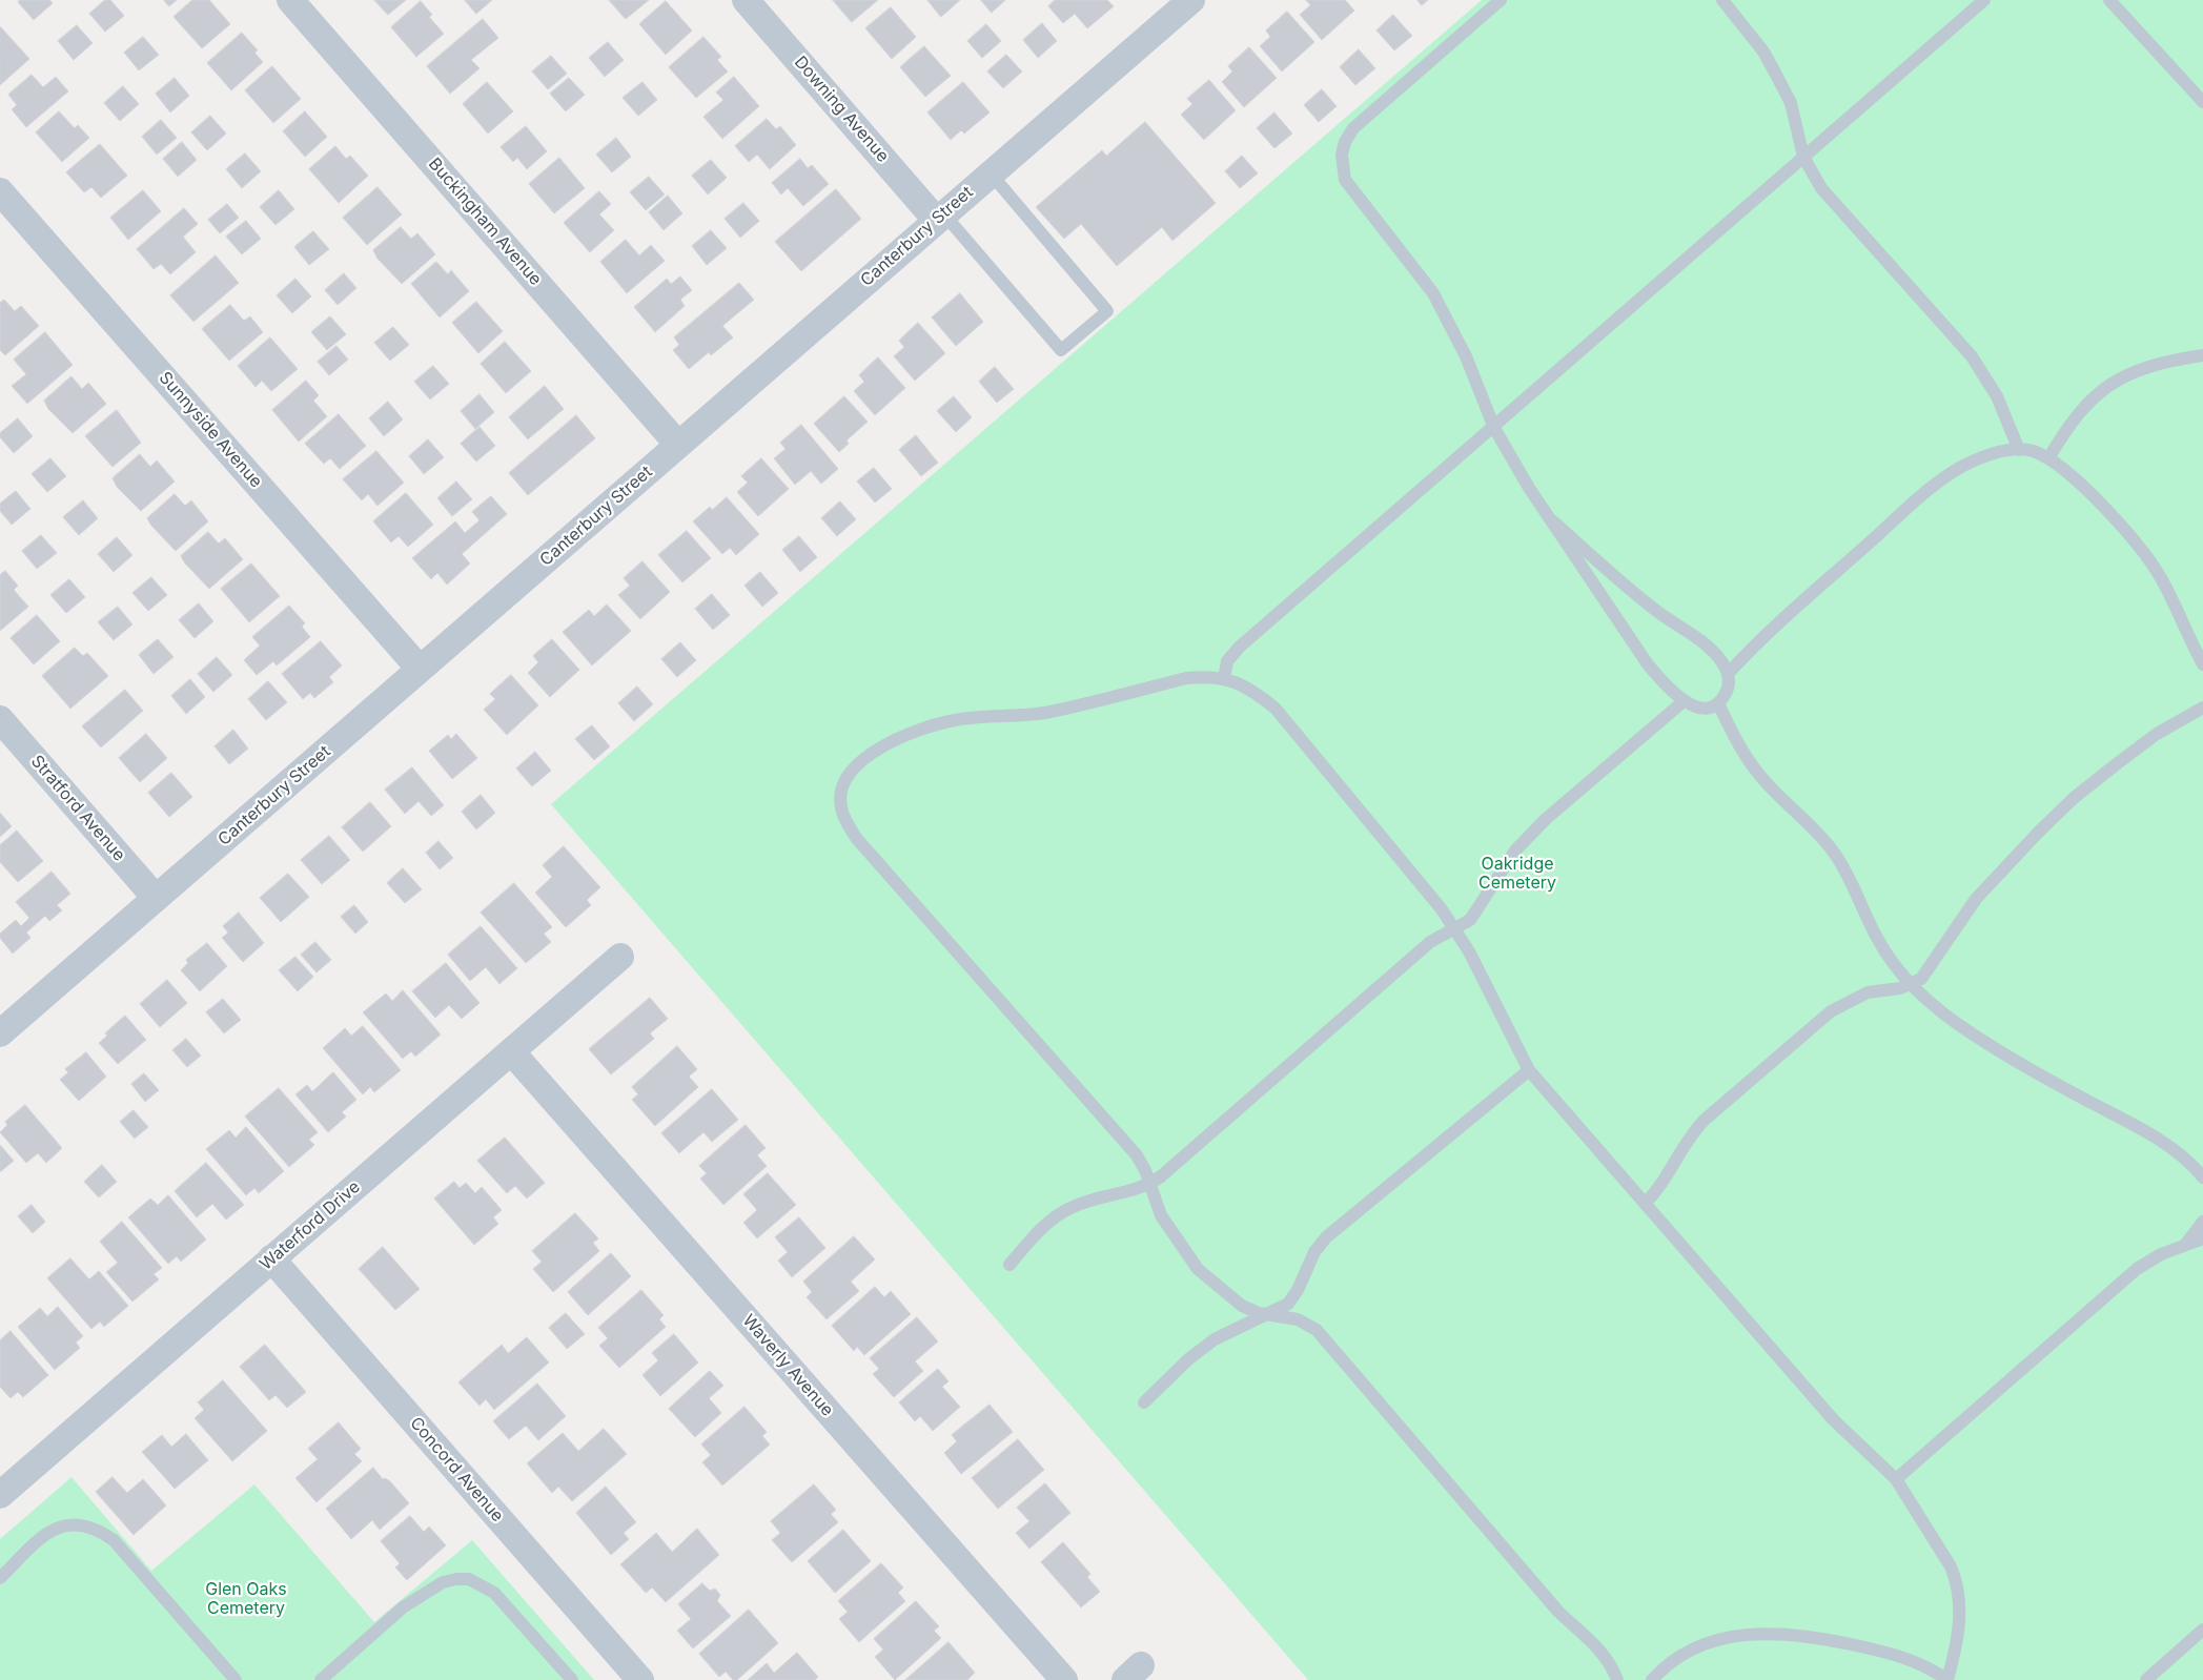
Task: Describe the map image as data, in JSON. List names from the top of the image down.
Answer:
{
  "streets": {
    "street": [
      "Downing Avenue",
      "Buckingham Avenue",
      "Canterbury Street",
      "Sunnyside Avenue",
      "Stratford Avenue",
      "Waterford Drive",
      "Waverly Avenue",
      "Concord Avenue"
    ]
  },
  "crossings": [
    ["Downing Avenue", "Canterbury Street"],
    ["Buckingham Avenue", "Canterbury Street"],
    ["Canterbury Street", "Sunnyside Avenue"],
    ["Canterbury Street", "Stratford Avenue"],
    ["Waterford Drive", "Waverly Avenue"],
    ["Waterford Drive", "Concord Avenue"]
  ],
  "parks": ["Oakridge Cemetery", "Glen Oaks Cemetery"]
}
